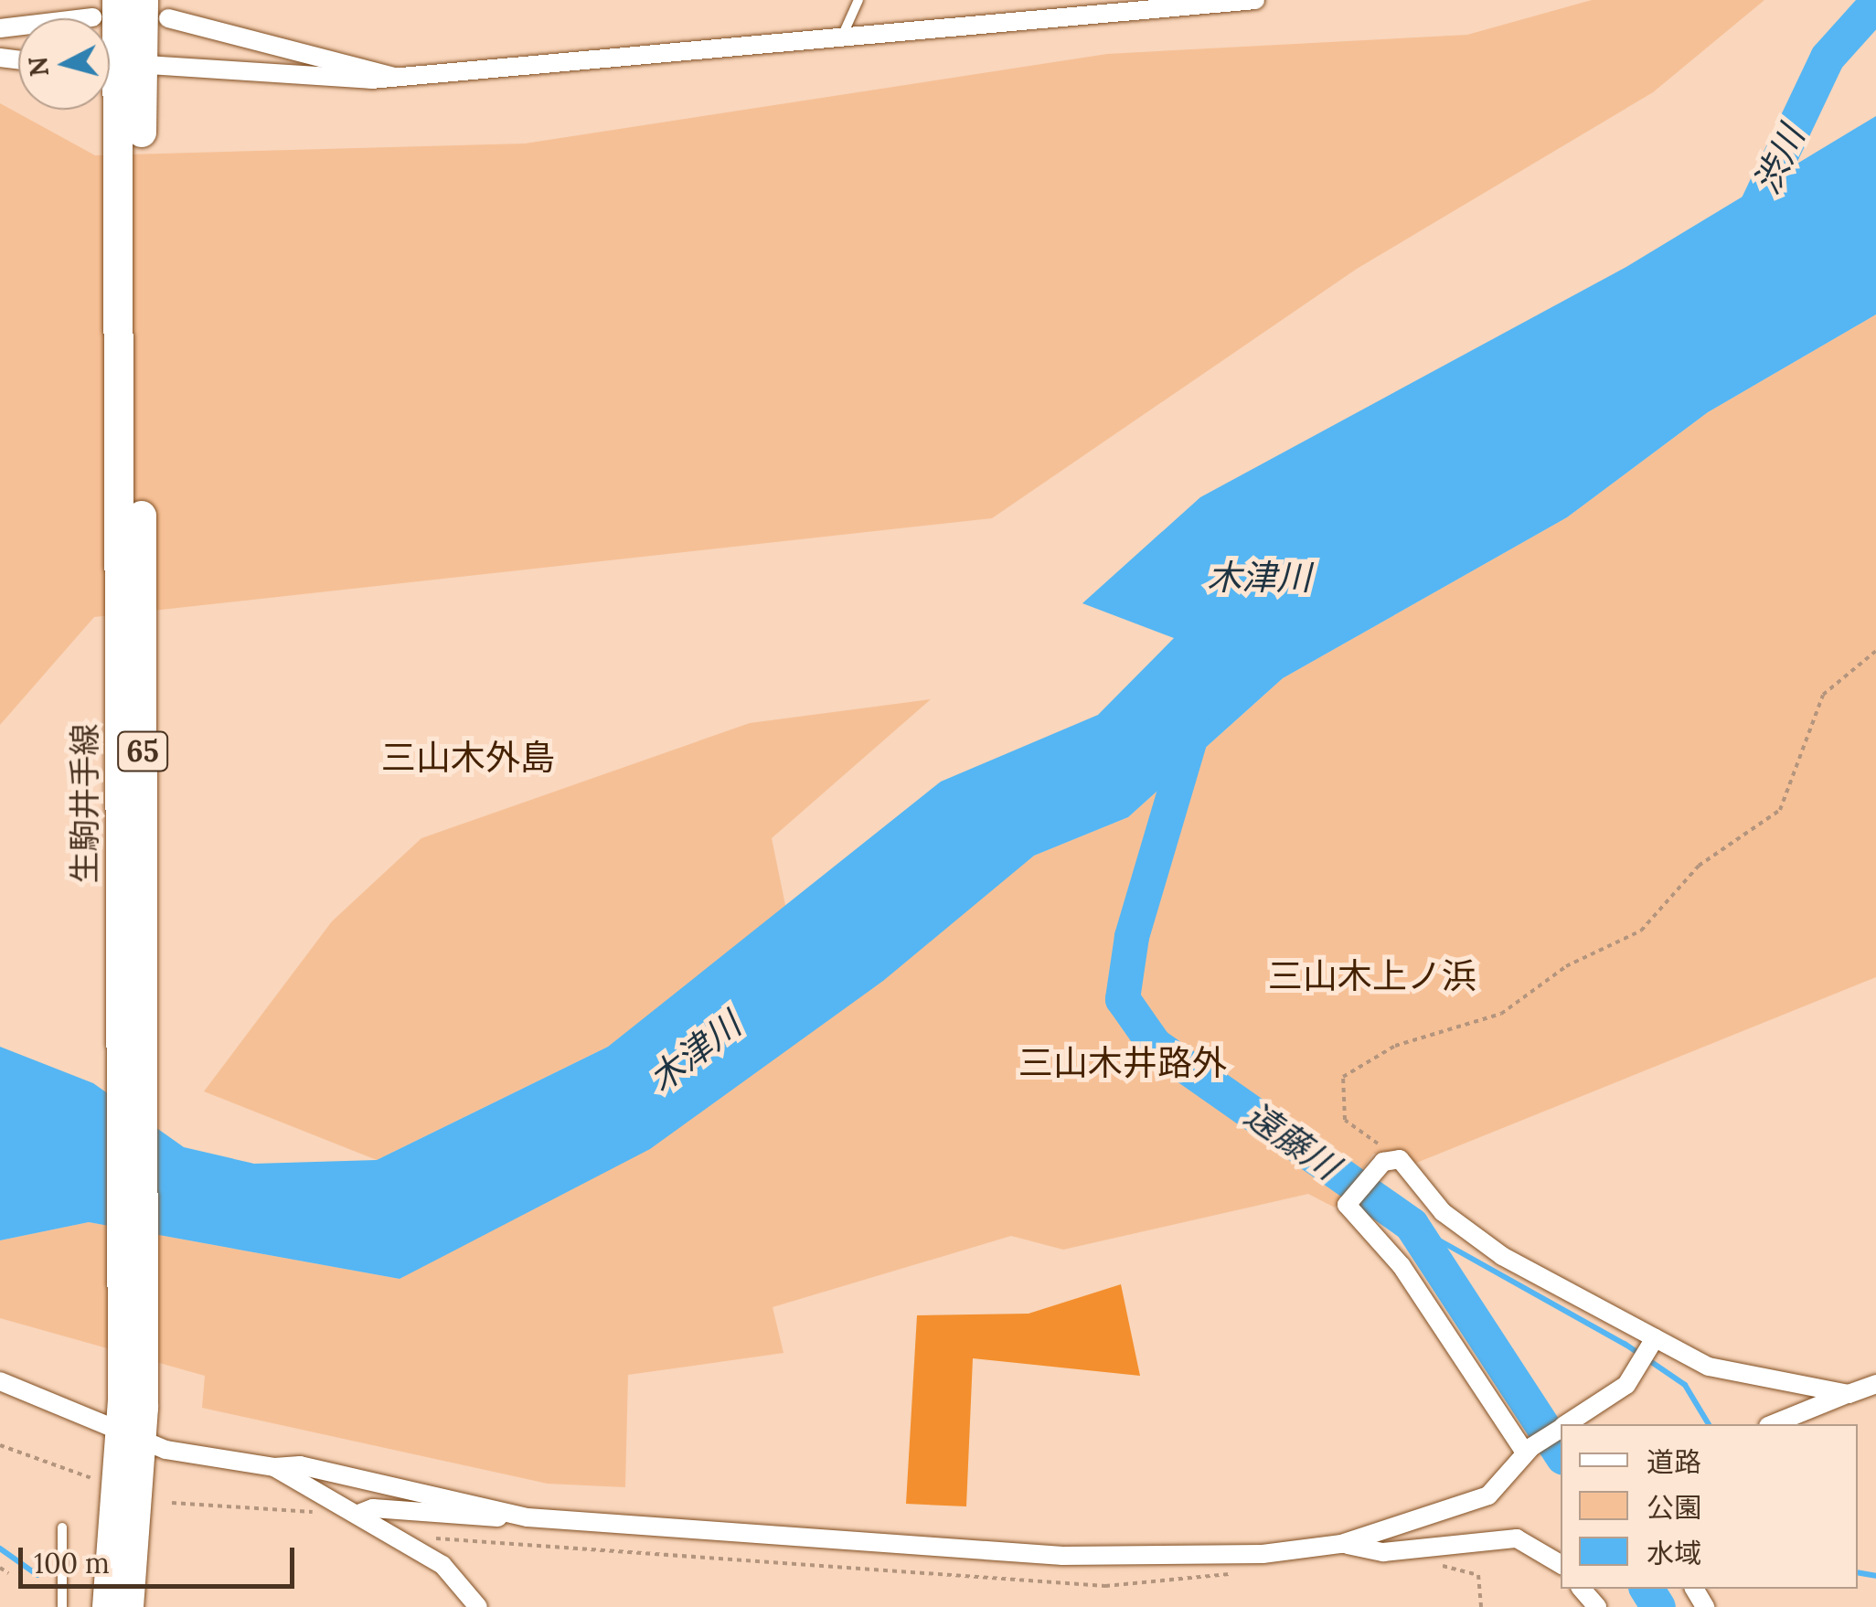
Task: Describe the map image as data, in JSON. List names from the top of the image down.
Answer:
{
  "streets": {
    "main road": ["65", "生駒井手線"]
  },
  "districts": ["三山木外島", "三山木上ノ浜", "三山木井路外"],
  "water": ["渋川", "木津川", "遠藤川"],
  "legend": ["道路", "公園", "水域"],
  "scale_bar": "100 m",
  "north": "left"
}
